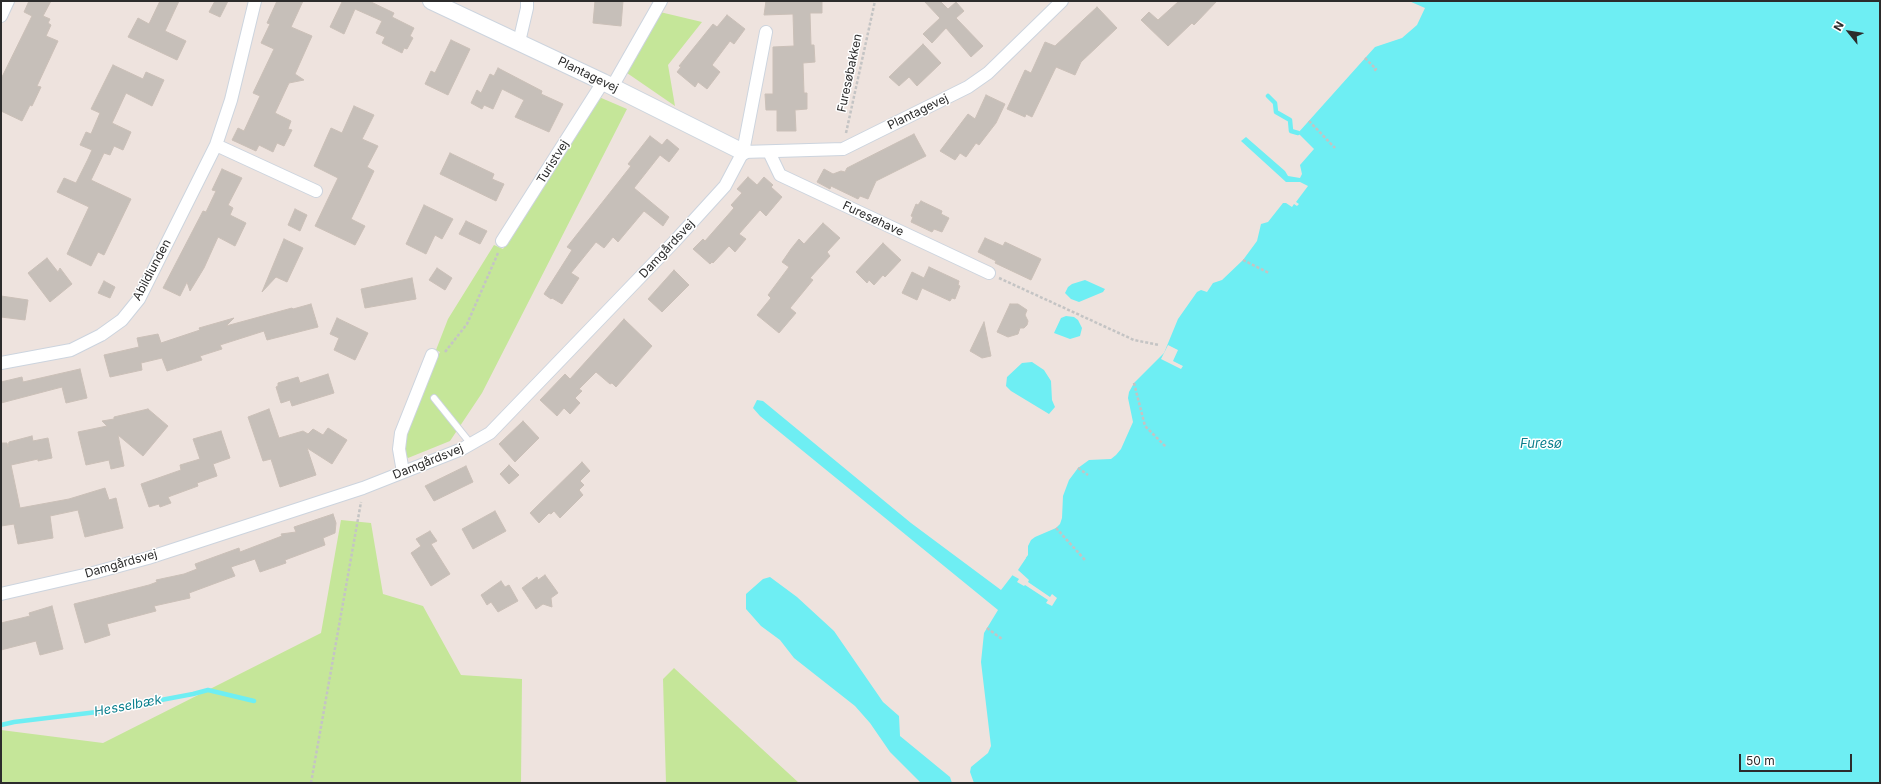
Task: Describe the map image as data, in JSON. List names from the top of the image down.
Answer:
{
  "streets": {
    "street": [
      "Plantagevej",
      "Turistvej",
      "Furesøhave",
      "Damgårdsvej",
      "Abildlunden"
    ],
    "path": ["Furesøbakken"]
  },
  "crossings": [
    ["Furesøbakken", "Plantagevej"],
    ["Plantagevej", "Turistvej"],
    ["Plantagevej", "Furesøhave"],
    ["Plantagevej", "Damgårdsvej"]
  ],
  "water": ["Furesø", "Hesselbæk"],
  "scale_bar": "50 m",
  "north": "top left"
}
